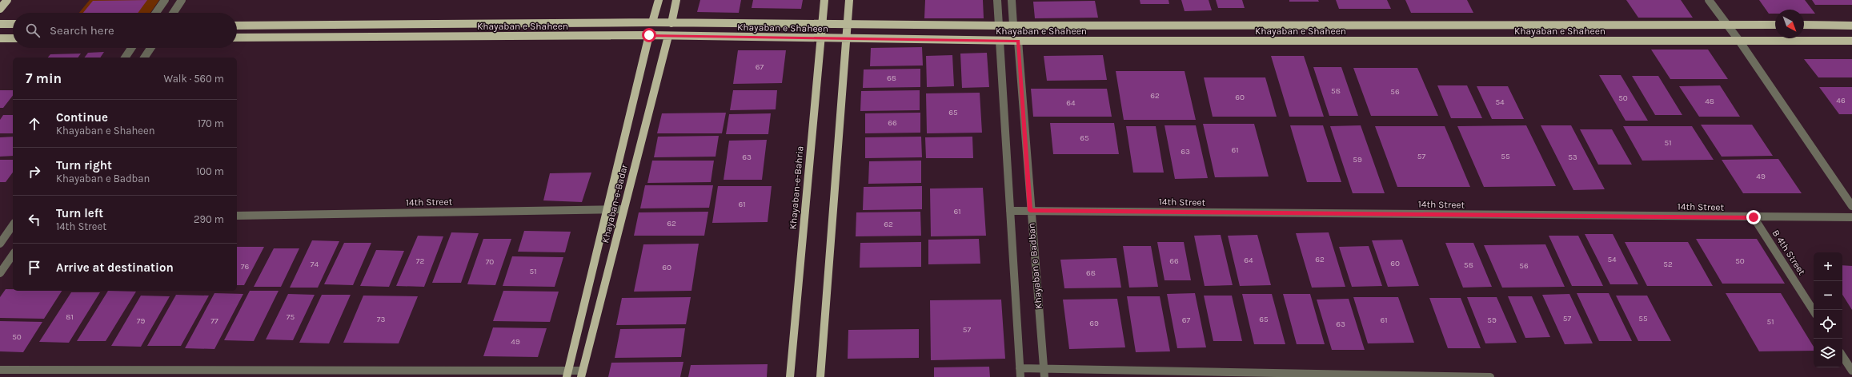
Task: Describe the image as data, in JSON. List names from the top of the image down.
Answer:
{
  "streets": {
    "main road": ["Khayaban e Shaheen", "Khayaban-e-Bahria", "Khayaban-e-Badar"],
    "street": ["14th Street", "B 4th Street", "Khayaban e Badban"]
  },
  "crossings": [
    ["Khayaban e Shaheen", "Khayaban-e-Bahria"],
    ["Khayaban e Shaheen", "Khayaban-e-Badar"],
    ["Khayaban e Shaheen", "Khayaban e Badban"],
    ["14th Street", "Khayaban-e-Badar"],
    ["14th Street", "B 4th Street"],
    ["14th Street", "Khayaban e Badban"]
  ],
  "house_numbers": [
    "67",
    "68",
    "58",
    "56",
    "62",
    "60",
    "50",
    "46",
    "48",
    "54",
    "64",
    "65",
    "66",
    "65",
    "51",
    "61",
    "63",
    "57",
    "55",
    "63",
    "53",
    "59",
    "49",
    "61",
    "61",
    "62",
    "62",
    "62",
    "54",
    "64",
    "72",
    "66",
    "50",
    "70",
    "60",
    "74",
    "52",
    "58",
    "56",
    "76",
    "60",
    "51",
    "68",
    "81",
    "75",
    "57",
    "55",
    "73",
    "65",
    "67",
    "61",
    "59",
    "79",
    "77",
    "51",
    "69",
    "63",
    "57",
    "50",
    "49"
  ],
  "north": "bottom right",
  "page": {
    "search": "Search here",
    "heading": ["7 min", "Walk · 560 m"],
    "list": [
      ["Continue", "Khayaban e Shaheen", "170 m"],
      ["Turn right", "Khayaban e Badban", "100 m"],
      ["Turn left", "14th Street", "290 m"],
      "Arrive at destination"
    ],
    "map_buttons": ["+", "−"]
  }
}
